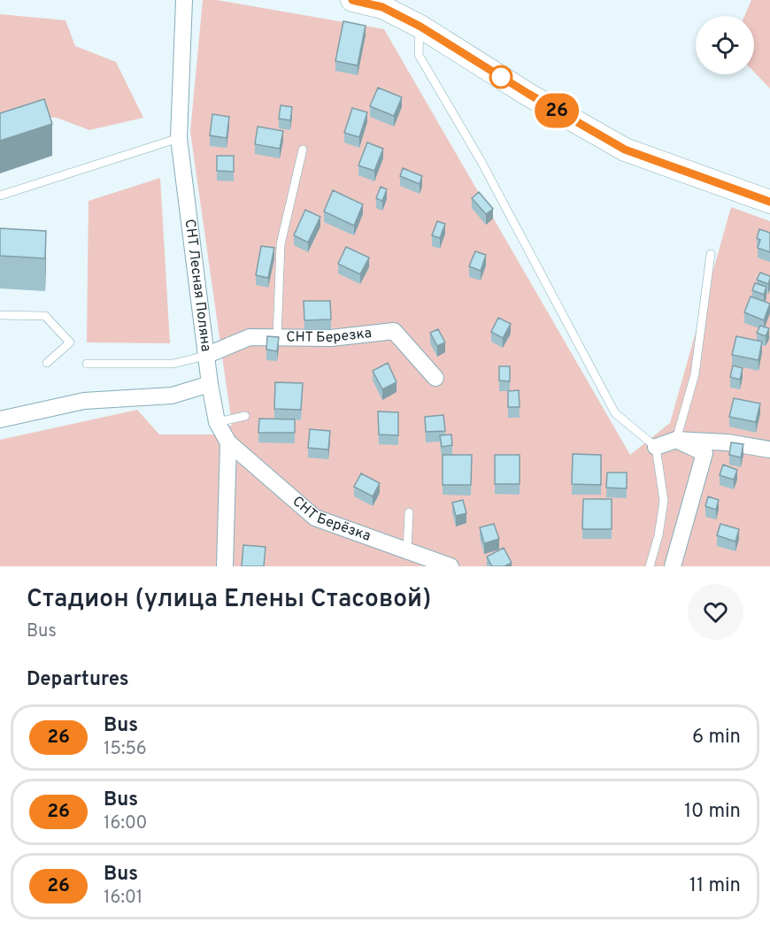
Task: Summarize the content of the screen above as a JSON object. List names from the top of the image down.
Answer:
{
  "streets": {
    "street": ["СНТ Лесная Поляна", "СНТ Березка", "СНТ Берёзка"]
  },
  "crossings": [
    ["СНТ Лесная Поляна", "СНТ Березка"],
    ["СНТ Лесная Поляна", "СНТ Берёзка"]
  ],
  "lines": ["bus line 26"],
  "page": {
    "on_map": "26",
    "heading": [
      ["Стадион (улица Елены Стасовой)", "Bus"],
      "Departures"
    ],
    "list": [
      {
        "mark": "26",
        "name": "Bus",
        "note": "15:56",
        "value": "6 min"
      },
      {
        "mark": "26",
        "name": "Bus",
        "note": "16:00",
        "value": "10 min"
      },
      {
        "mark": "26",
        "name": "Bus",
        "note": "16:01",
        "value": "11 min"
      }
    ]
  }
}
